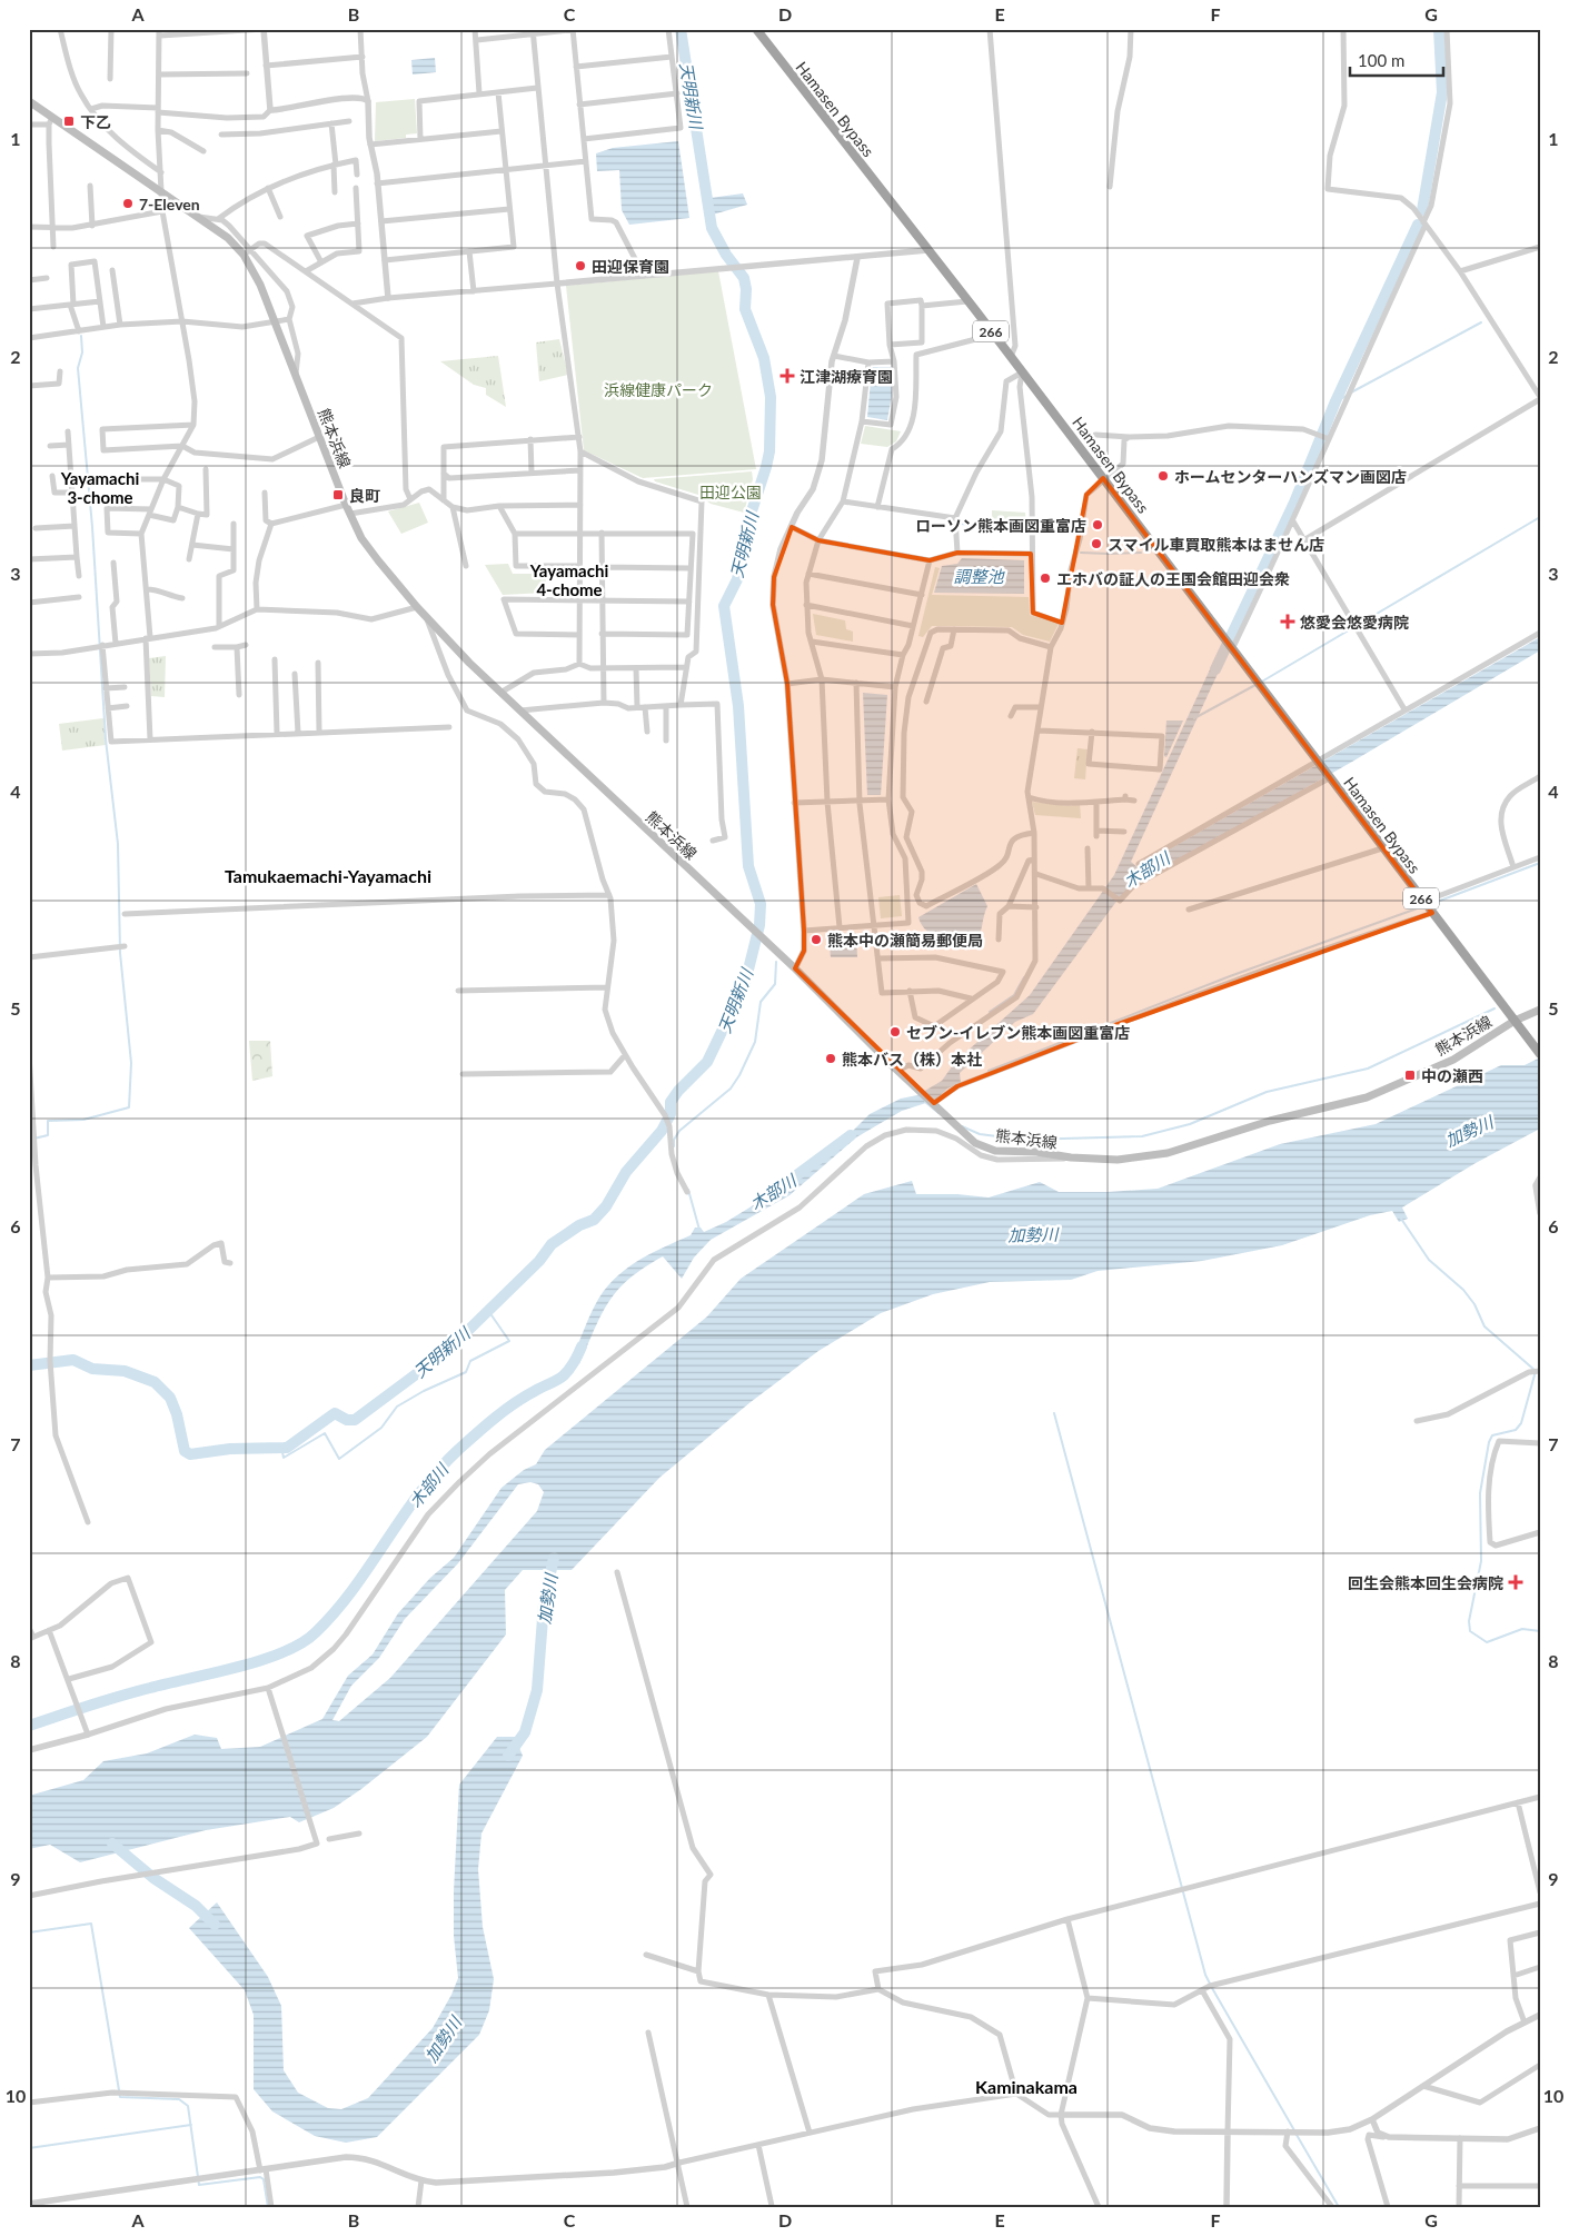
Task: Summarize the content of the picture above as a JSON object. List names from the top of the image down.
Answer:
{
  "streets": {
    "highway": ["Hamasen Bypass", "266"],
    "main road": ["熊本浜線"]
  },
  "crossings": [
    ["Hamasen Bypass", "熊本浜線"]
  ],
  "districts": [
    "Yayamachi 3-chome",
    "Yayamachi 4-chome",
    "Tamukaemachi-Yayamachi",
    "Kaminakama"
  ],
  "water": [
    "天明新川",
    "調整池",
    "木部川",
    "加勢川"
  ],
  "parks": ["浜線健康パーク", "田迎公園"],
  "places": {
    "transit": ["下乙", "良町", "中の瀬西"],
    "other": [
      "7-Eleven",
      "田迎保育園",
      "ホームセンターハンズマン画図店",
      "ローソン熊本画図重富店",
      "スマイル車買取熊本はません店",
      "エホバの証人の王国会館田迎会衆",
      "熊本中の瀬簡易郵便局",
      "セブン-イレブン熊本画図重富店",
      "熊本バス（株）本社"
    ],
    "health": ["江津湖療育園", "悠愛会悠愛病院", "回生会熊本回生会病院"]
  },
  "scale_bar": "100 m",
  "grid": {
    "columns": [
      "A",
      "B",
      "C",
      "D",
      "E",
      "F",
      "G"
    ],
    "rows": [
      "1",
      "2",
      "3",
      "4",
      "5",
      "6",
      "7",
      "8",
      "9",
      "10"
    ]
  }
}
